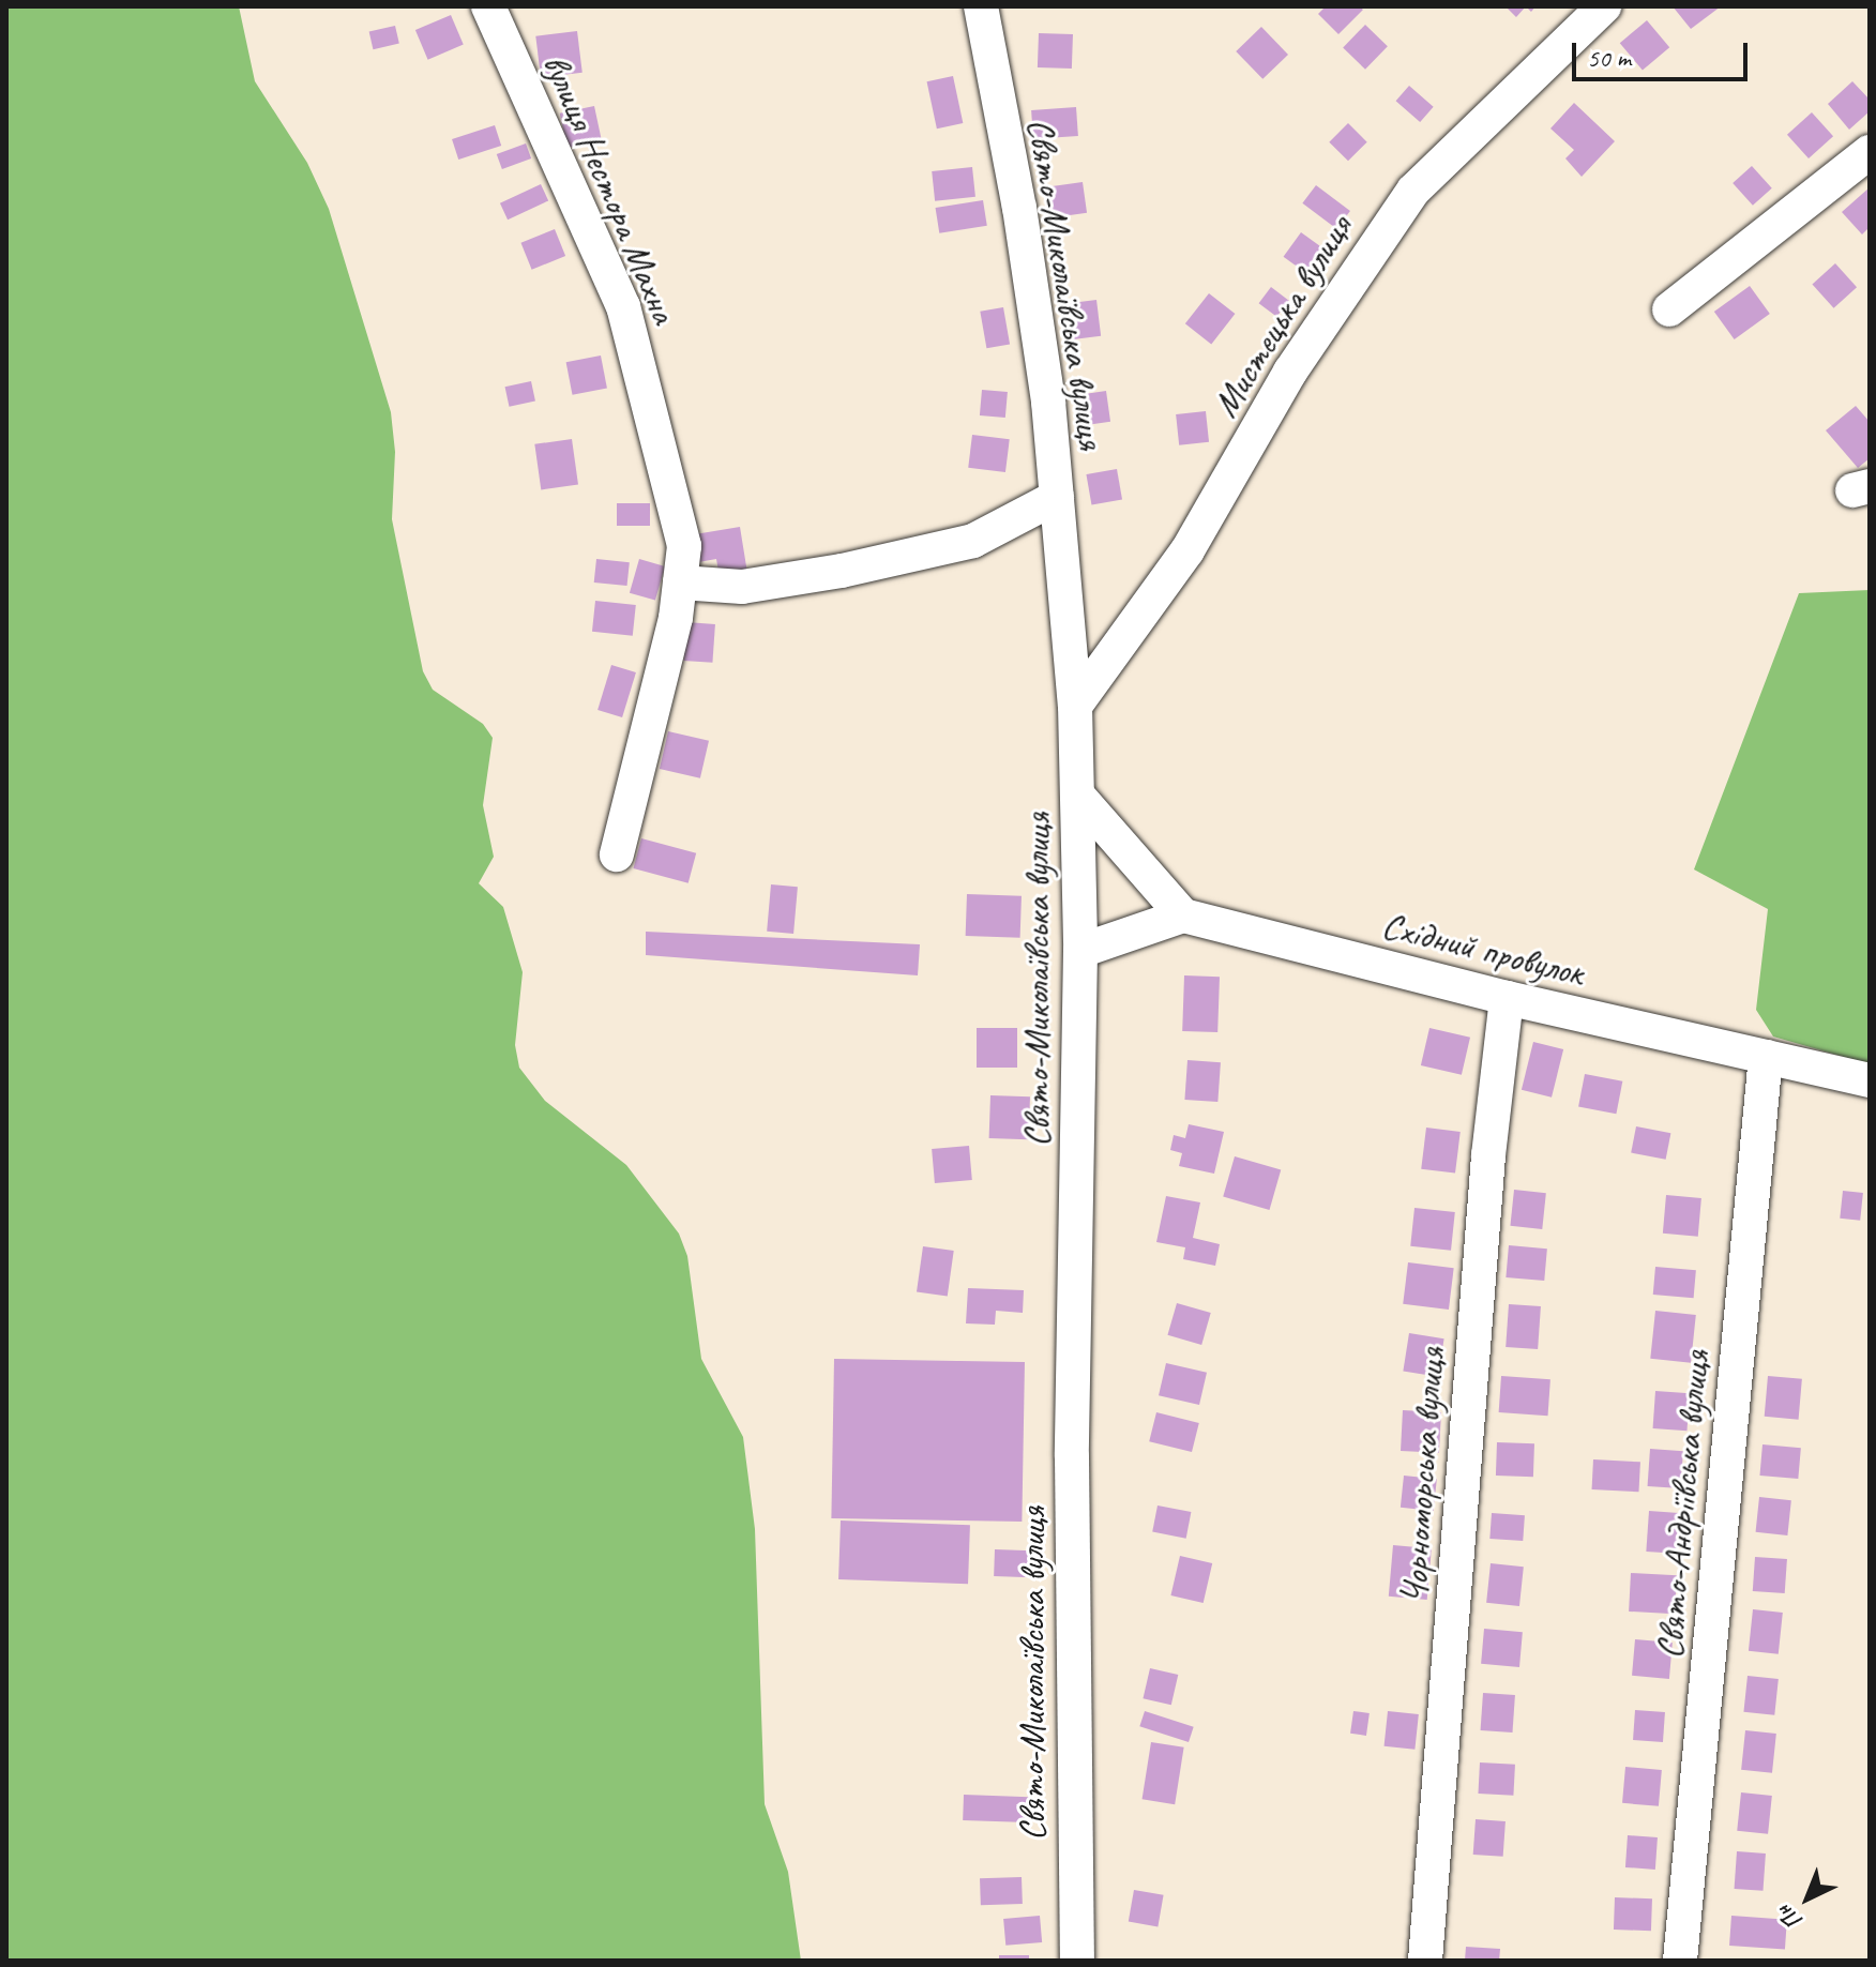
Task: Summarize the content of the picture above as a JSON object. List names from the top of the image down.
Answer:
{
  "streets": {
    "street": [
      "вулиця Нестора Махна",
      "Свято-Миколаївська вулиця",
      "Мистецька вулиця",
      "Східний провулок",
      "Чорноморська вулиця",
      "Свято-Андріївська вулиця"
    ]
  },
  "crossings": [
    ["Свято-Миколаївська вулиця", "Мистецька вулиця"],
    ["Східний провулок", "Чорноморська вулиця"],
    ["Східний провулок", "Свято-Андріївська вулиця"]
  ],
  "scale_bar": "50 m",
  "north": "bottom left"
}
